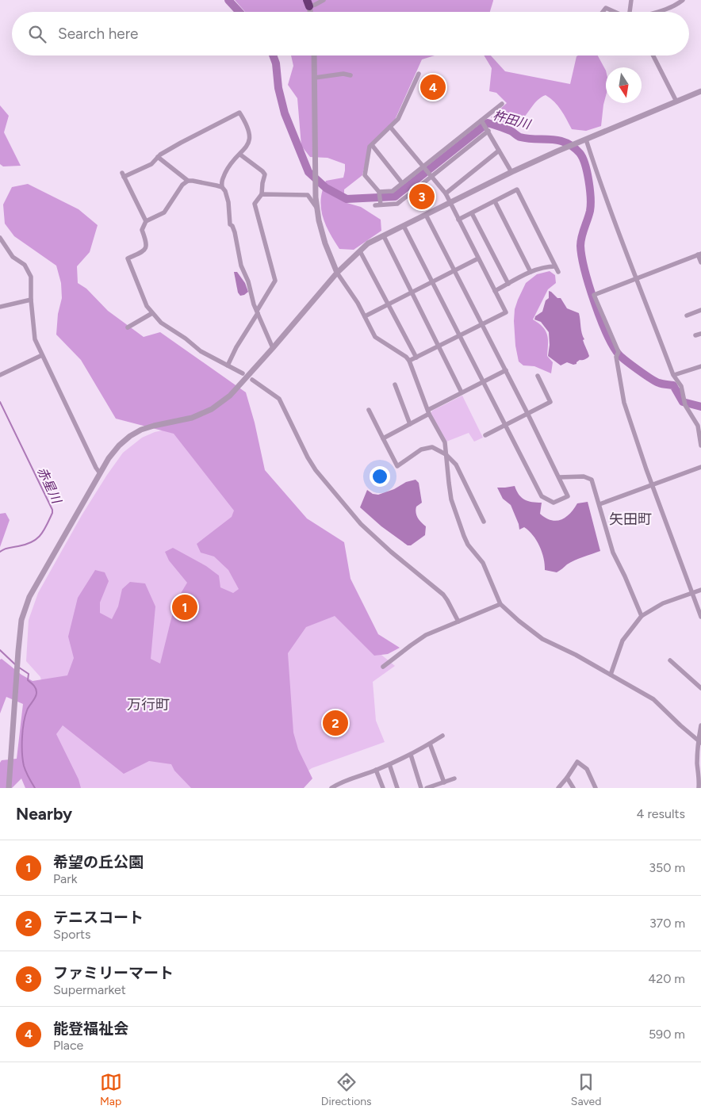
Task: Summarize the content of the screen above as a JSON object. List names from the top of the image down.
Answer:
{
  "districts": ["矢田町", "万行町"],
  "water": ["杵田川", "赤星川"],
  "north": "bottom",
  "page": {
    "search": "Search here",
    "pins": [
      "4",
      "3",
      "1",
      "2"
    ],
    "heading": ["Nearby", "4 results"],
    "list": [
      {
        "mark": "1",
        "name": "希望の丘公園",
        "note": "Park",
        "value": "350 m"
      },
      {
        "mark": "2",
        "name": "テニスコート",
        "note": "Sports",
        "value": "370 m"
      },
      {
        "mark": "3",
        "name": "ファミリーマート",
        "note": "Supermarket",
        "value": "420 m"
      },
      {
        "mark": "4",
        "name": "能登福祉会",
        "note": "Place",
        "value": "590 m"
      }
    ],
    "nav": ["Map", "Directions", "Saved"]
  }
}
